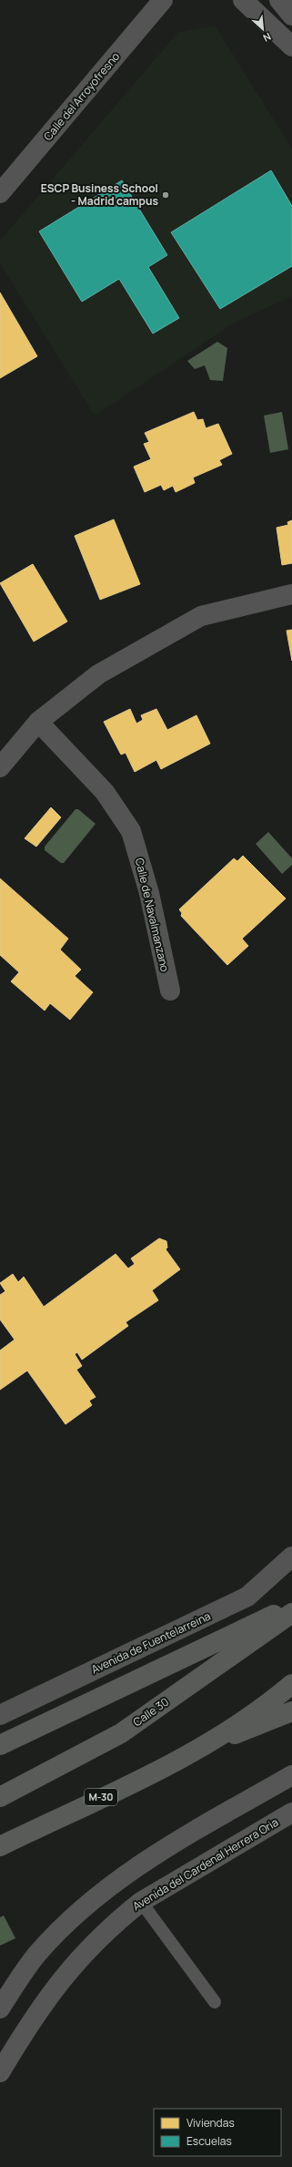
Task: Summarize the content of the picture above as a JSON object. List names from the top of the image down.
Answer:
{
  "streets": {
    "highway": ["Calle 30", "M-30"],
    "main road": ["Avenida del Cardenal Herrera Oria"],
    "street": ["Calle del Arroyofresno", "Calle de Navalmanzano", "Avenida de Fuentelarreina"]
  },
  "places": ["ESCP Business School - Madrid campus"],
  "legend": ["Viviendas", "Escuelas"],
  "north": "bottom right"
}
